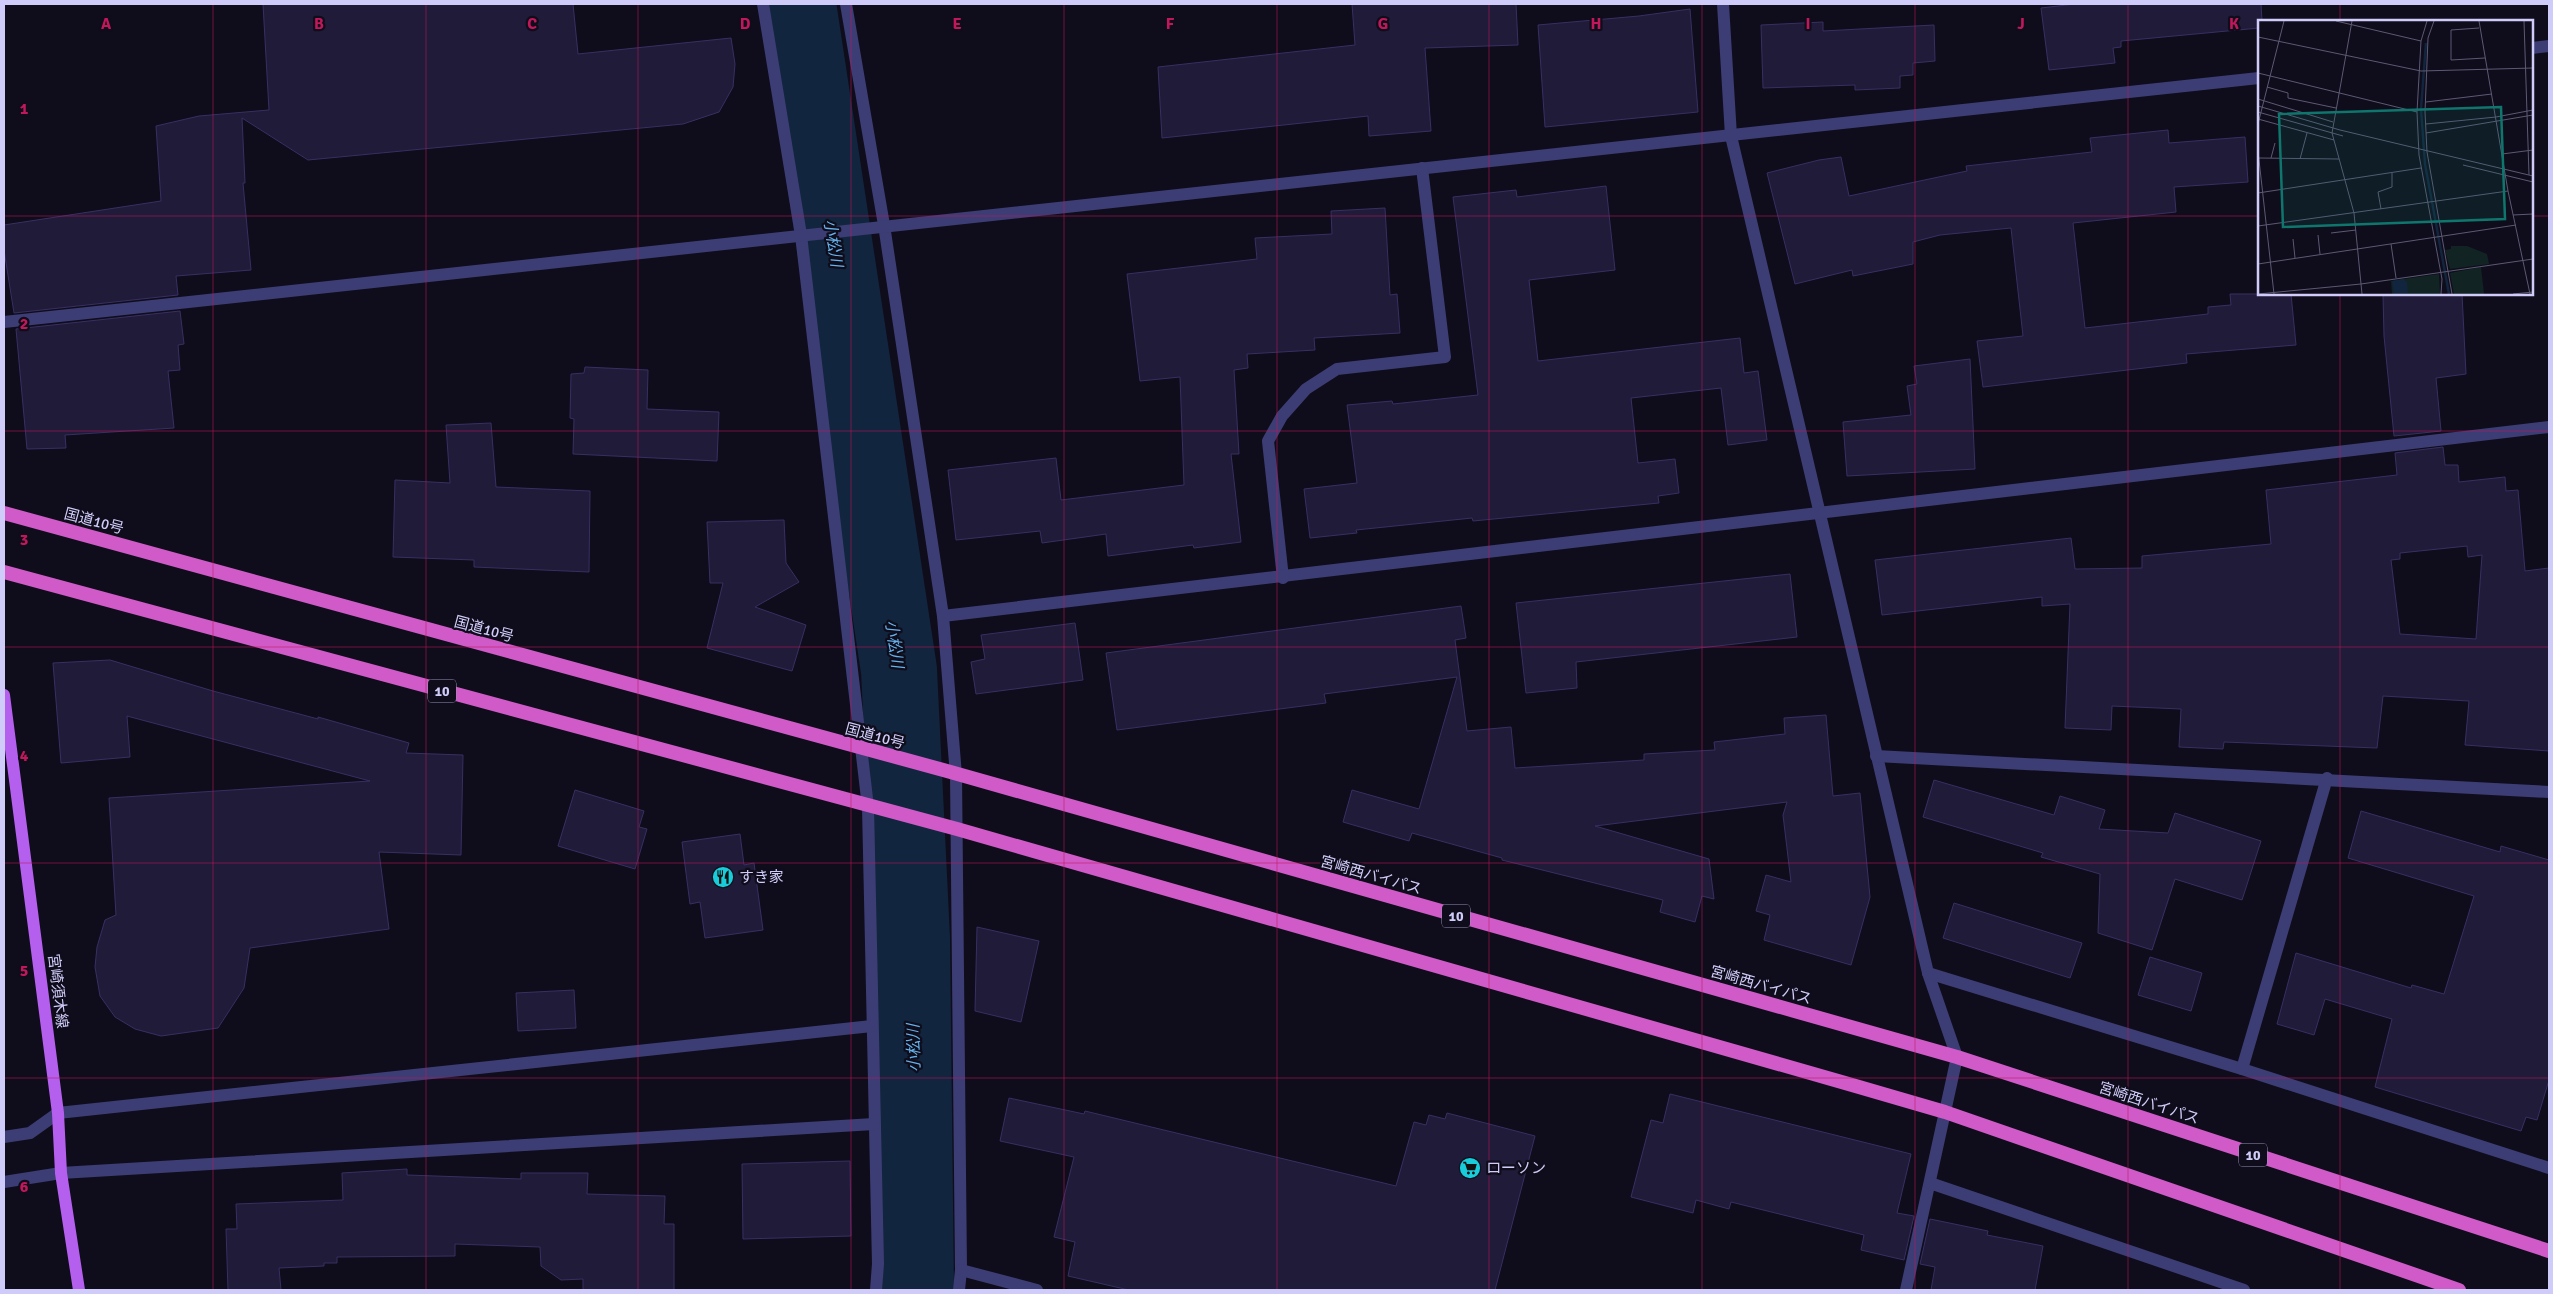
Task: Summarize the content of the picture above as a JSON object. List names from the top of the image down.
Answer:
{
  "streets": {
    "highway": ["国道10号", "10", "宮崎西バイパス"],
    "main road": ["宮崎須木線"]
  },
  "crossings": [
    ["国道10号", "宮崎西バイパス"]
  ],
  "water": ["小松川"],
  "places": {
    "restaurant": ["すき家"],
    "supermarket": ["ローソン"]
  },
  "grid": {
    "columns": [
      "A",
      "B",
      "C",
      "D",
      "E",
      "F",
      "G",
      "H",
      "I",
      "J",
      "K"
    ],
    "rows": [
      "1",
      "2",
      "3",
      "4",
      "5",
      "6"
    ]
  }
}
